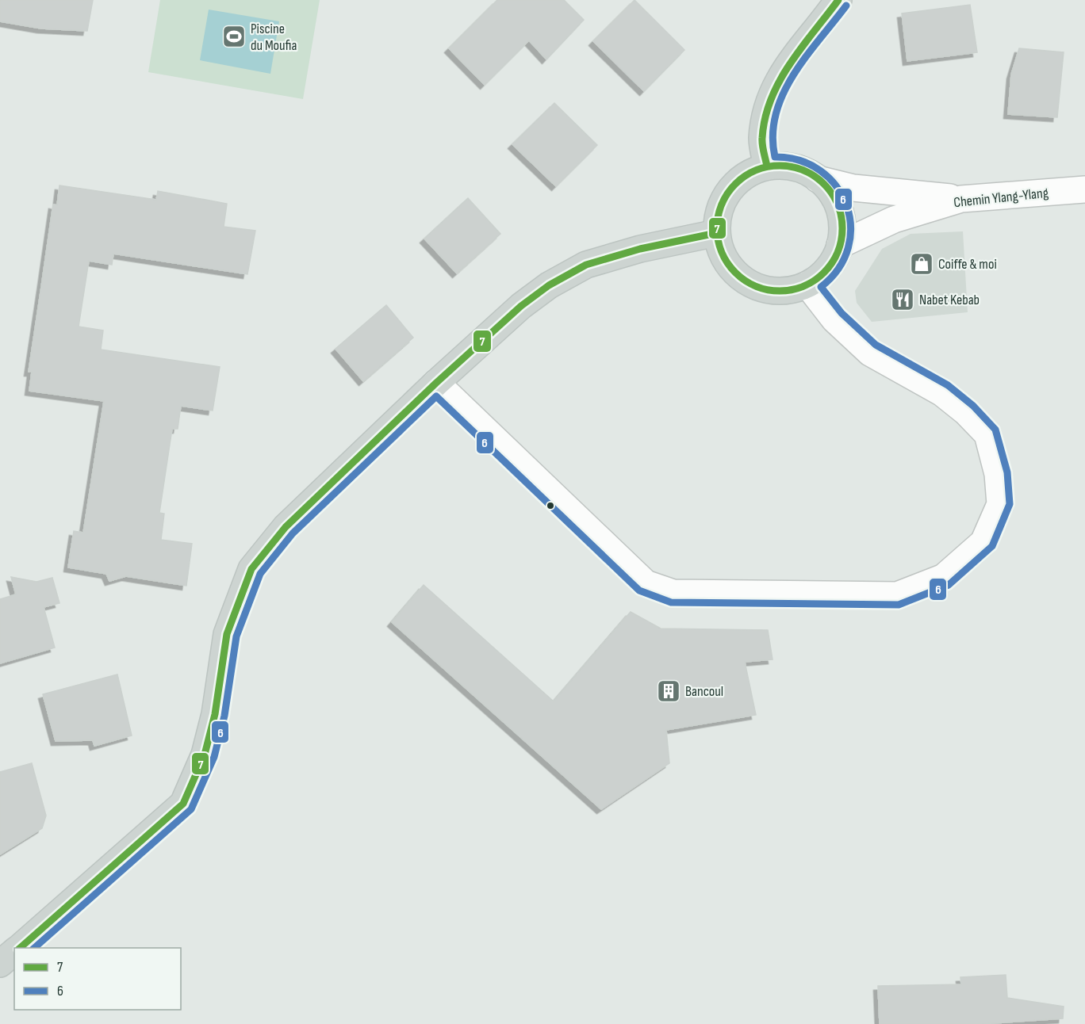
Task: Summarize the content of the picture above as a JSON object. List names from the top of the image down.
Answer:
{
  "streets": {
    "street": ["Chemin Ylang-Ylang"]
  },
  "places": {
    "sports": ["Piscine du Moufia"],
    "shop": ["Coiffe & moi"],
    "restaurant": ["Nabet Kebab"],
    "building": ["Bancoul"]
  },
  "lines": ["transit line 7", "transit line 6"],
  "legend": ["7", "6"]
}
